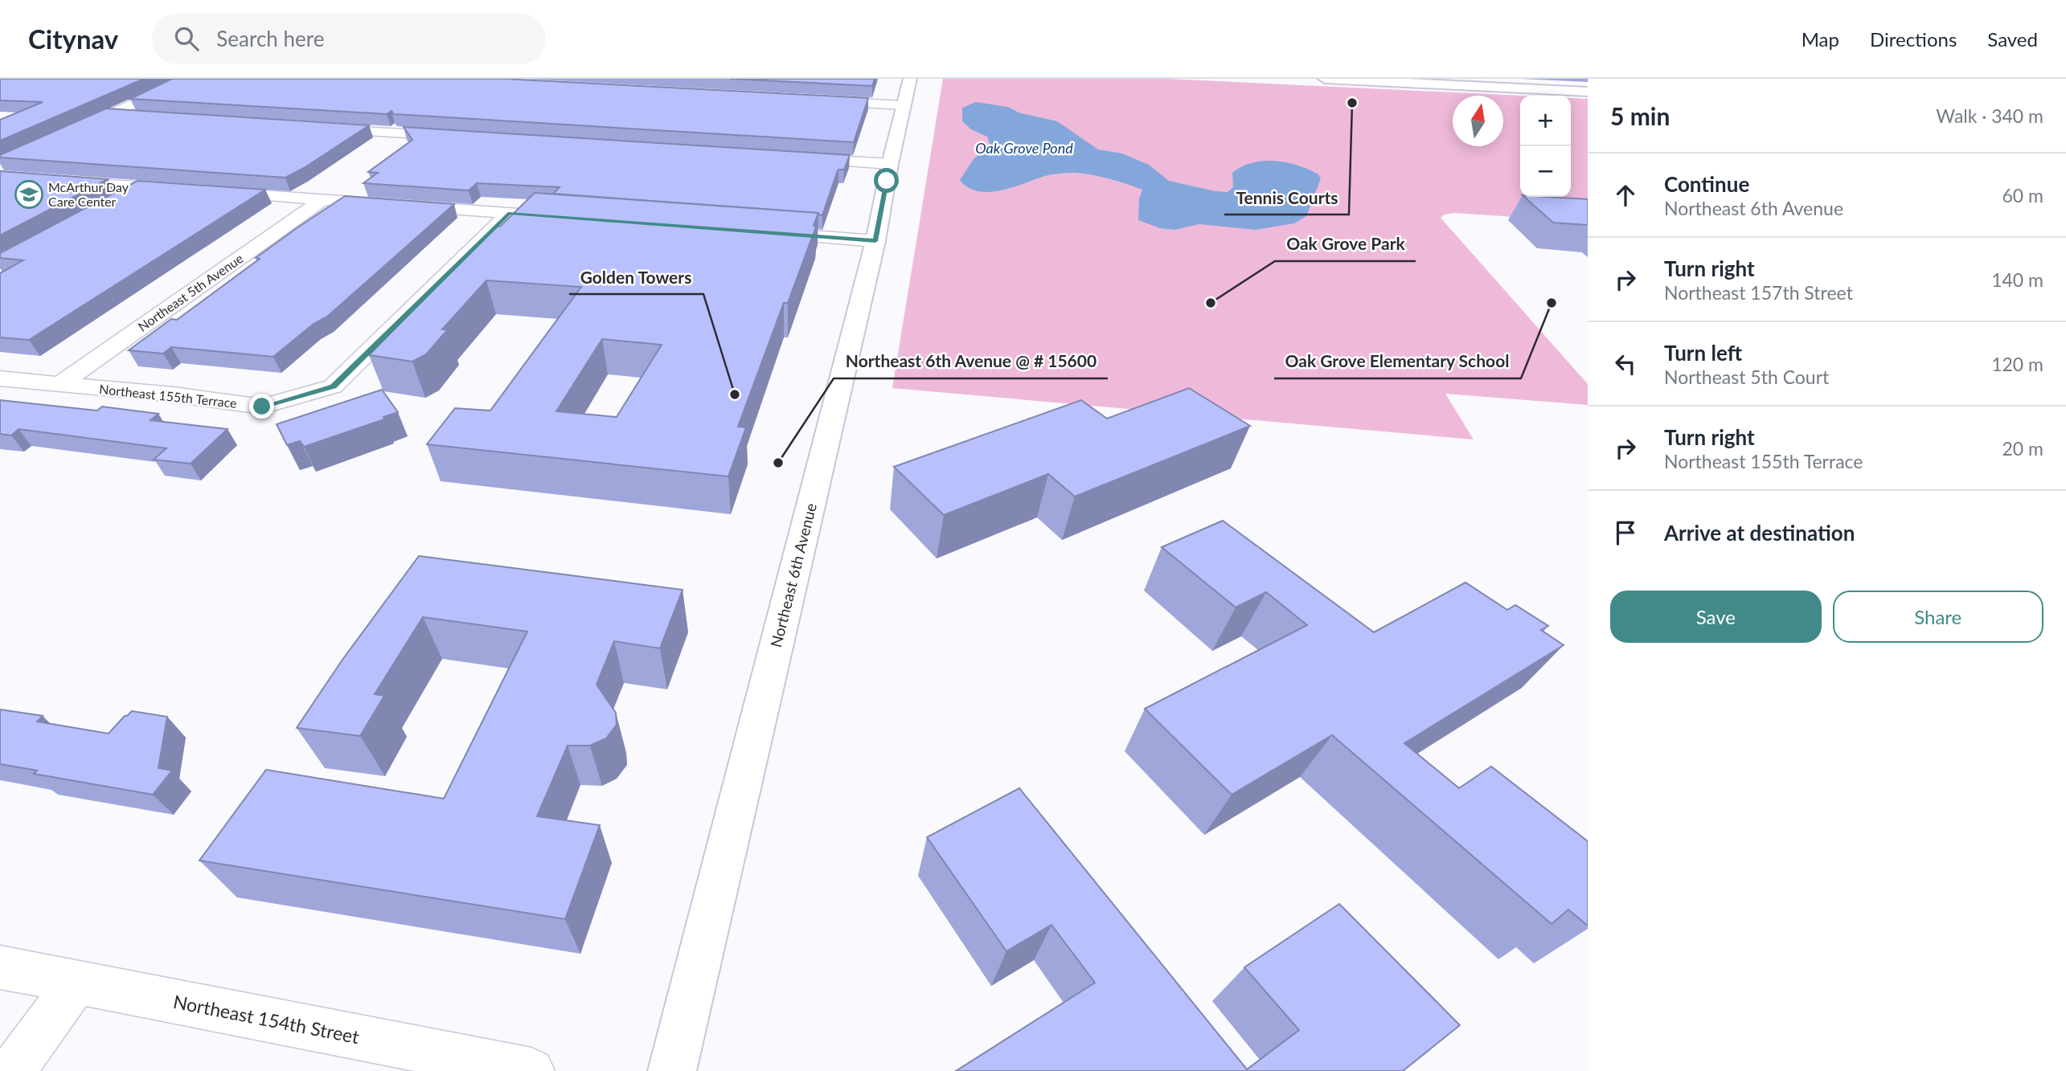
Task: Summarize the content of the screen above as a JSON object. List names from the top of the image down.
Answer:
{
  "streets": {
    "main road": ["Northeast 6th Avenue"],
    "street": ["Northeast 5th Avenue", "Northeast 155th Terrace", "Northeast 154th Street"]
  },
  "crossings": [
    ["Northeast 5th Avenue", "Northeast 155th Terrace"]
  ],
  "water": ["Oak Grove Pond"],
  "places": {
    "other": [
      "Tennis Courts",
      "Oak Grove Park",
      "Oak Grove Elementary School",
      "Golden Towers",
      "Northeast 6th Avenue @ # 15600"
    ],
    "school or university": ["McArthur Day Care Center"]
  },
  "north": "top",
  "page": {
    "header": "Citynav",
    "search": "Search here",
    "nav": ["Map", "Directions", "Saved"],
    "heading": ["5 min", "Walk · 340 m"],
    "map_buttons": ["+", "−"],
    "list": [
      ["Continue", "Northeast 6th Avenue", "60 m"],
      ["Turn right", "Northeast 157th Street", "140 m"],
      ["Turn left", "Northeast 5th Court", "120 m"],
      ["Turn right", "Northeast 155th Terrace", "20 m"],
      "Arrive at destination"
    ],
    "buttons": ["Save", "Share"]
  }
}
